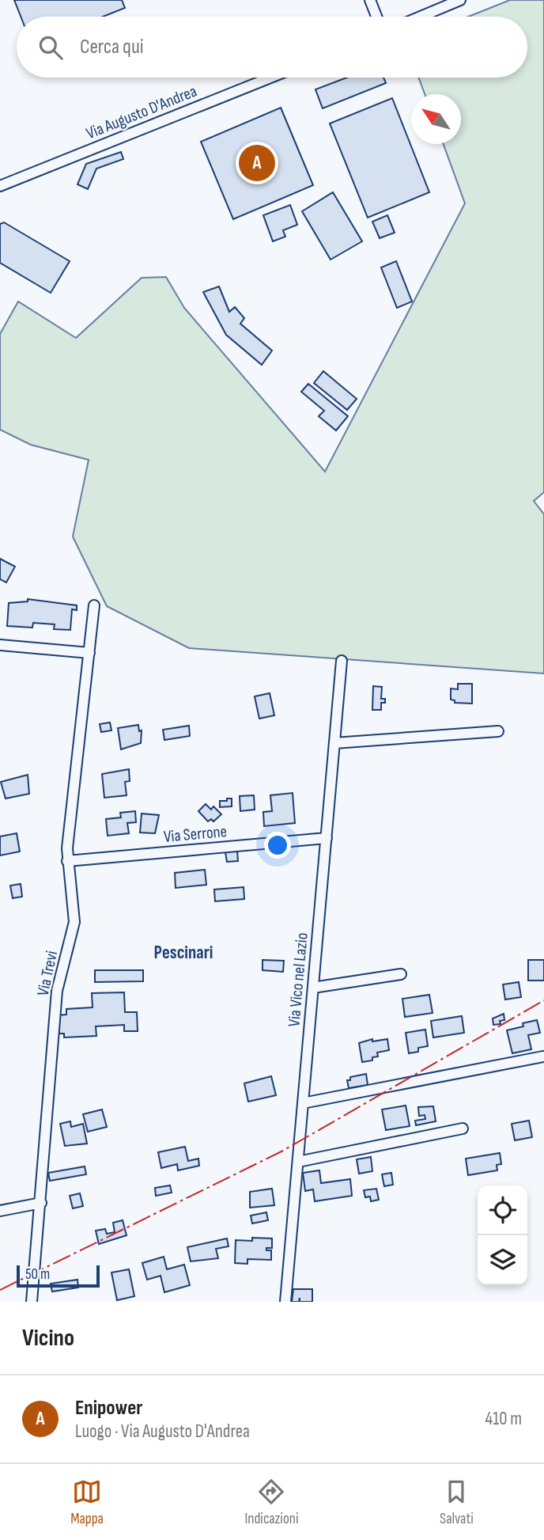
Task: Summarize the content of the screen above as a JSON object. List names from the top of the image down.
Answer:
{
  "streets": {
    "street": [
      "Via Augusto D'Andrea",
      "Via Serrone",
      "Via Trevi",
      "Via Vico nel Lazio"
    ]
  },
  "crossings": [
    ["Via Serrone", "Via Trevi"],
    ["Via Serrone", "Via Vico nel Lazio"]
  ],
  "districts": ["Pescinari"],
  "scale_bar": "50 m",
  "north": "top left",
  "page": {
    "search": "Cerca qui",
    "pins": "A",
    "scale": "50 m",
    "heading": "Vicino",
    "list": [
      {
        "mark": "A",
        "name": "Enipower",
        "note": "Luogo · Via Augusto D'Andrea",
        "value": "410 m"
      }
    ],
    "nav": ["Mappa", "Indicazioni", "Salvati"]
  }
}
